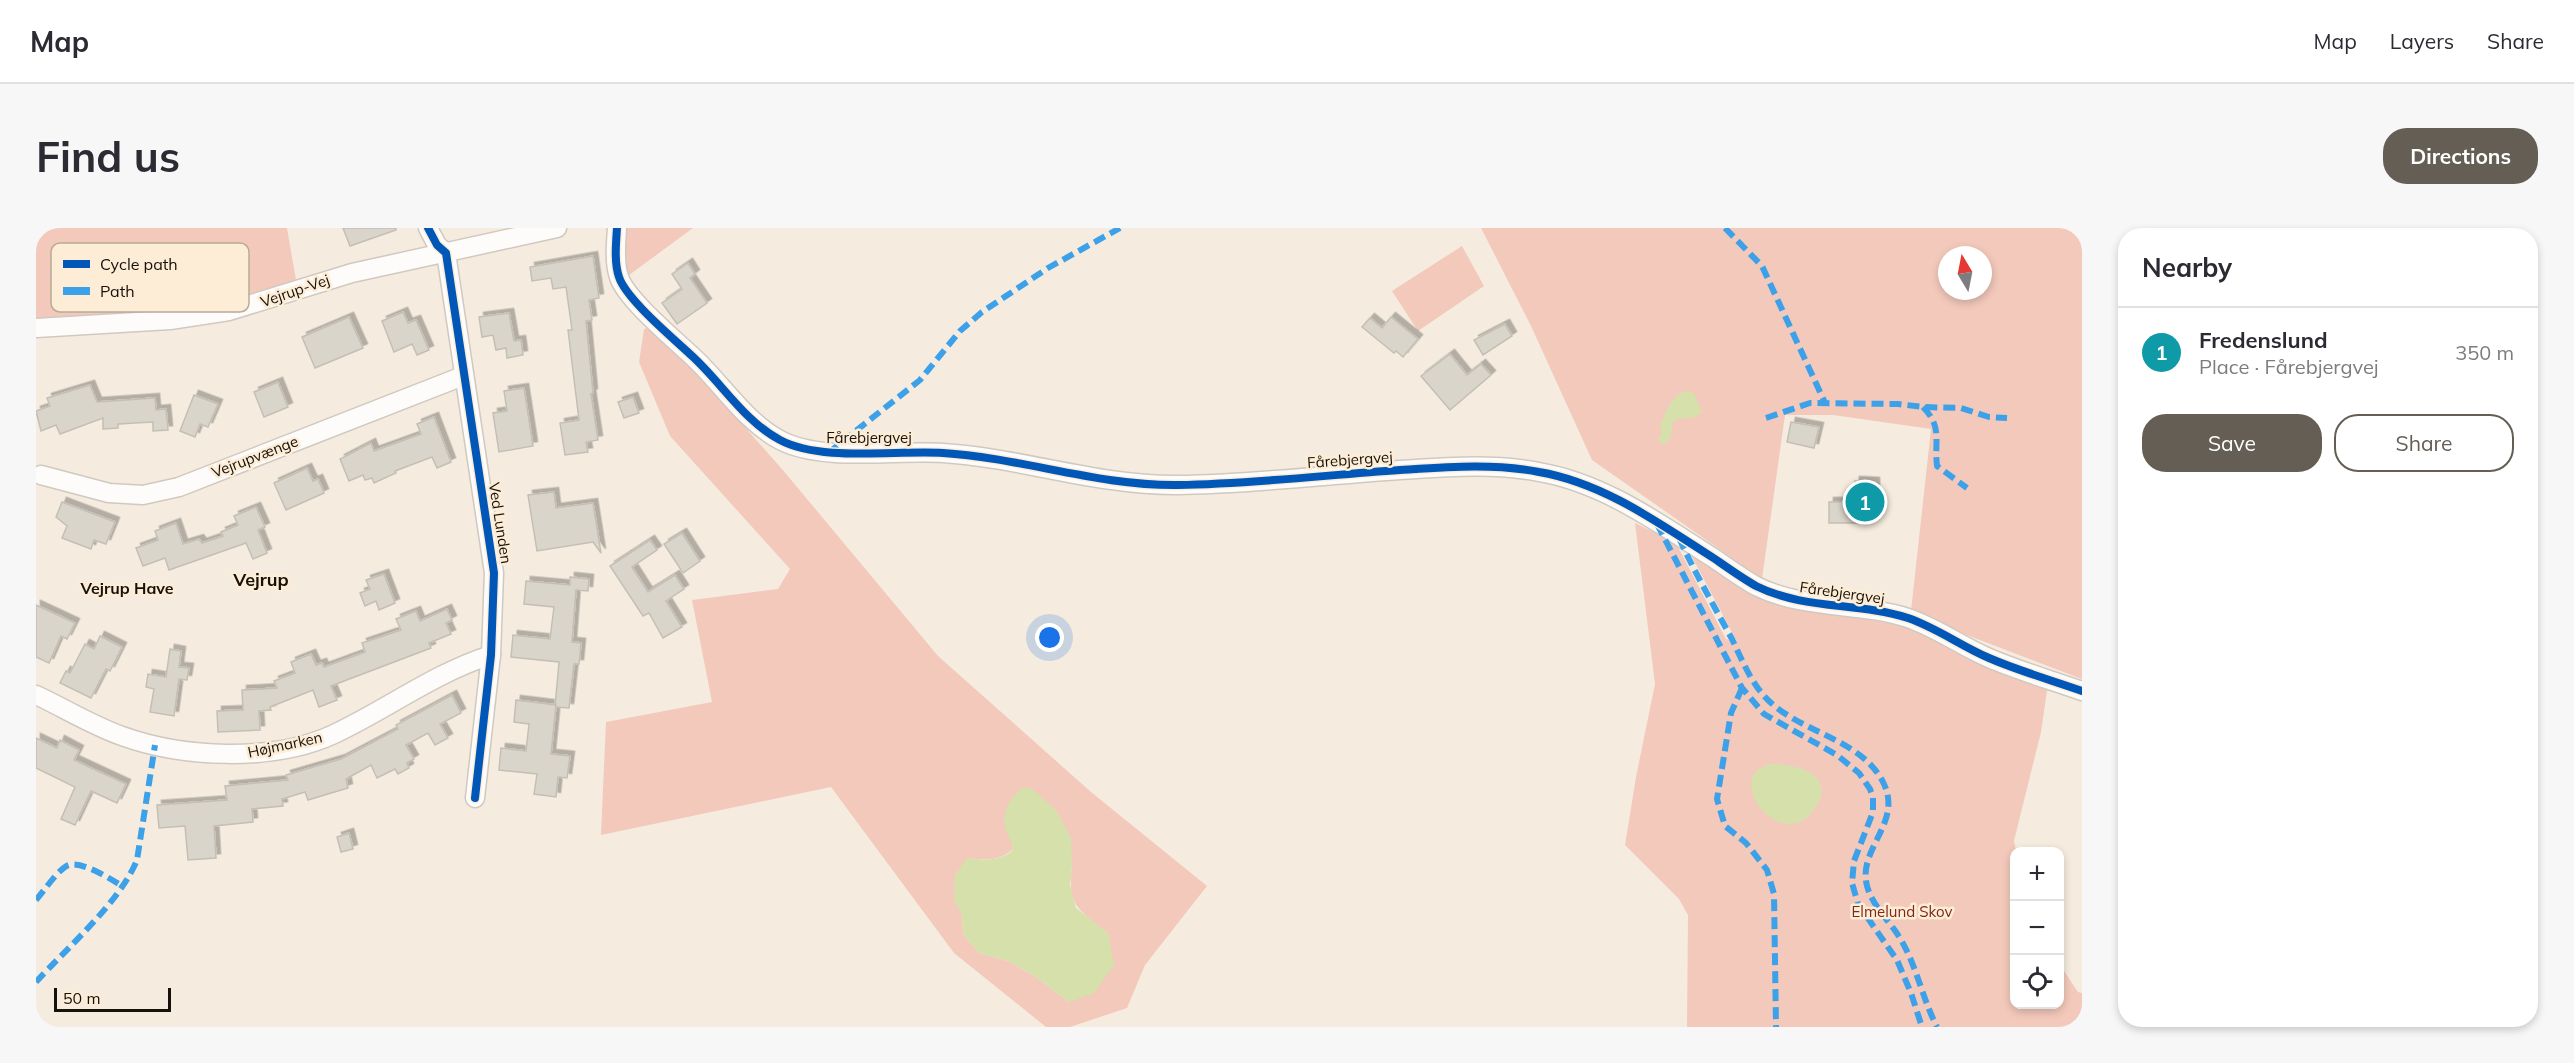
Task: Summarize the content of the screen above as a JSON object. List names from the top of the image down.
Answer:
{
  "streets": {
    "street": [
      "Vejrup-Vej",
      "Fårebjergvej",
      "Vejrupvænge",
      "Ved Lunden",
      "Højmarken"
    ]
  },
  "crossings": [
    ["Vejrup-Vej", "Ved Lunden"],
    ["Vejrupvænge", "Ved Lunden"],
    ["Ved Lunden", "Højmarken"]
  ],
  "districts": ["Vejrup", "Vejrup Have"],
  "parks": ["Elmelund Skov"],
  "legend": ["Cycle path", "Path"],
  "scale_bar": "50 m",
  "north": "top",
  "page": {
    "header": "Map",
    "nav": ["Map", "Layers", "Share"],
    "buttons": [
      "Directions",
      ["Save", "Share"]
    ],
    "title": "Find us",
    "heading": "Nearby",
    "list": [
      {
        "mark": "1",
        "name": "Fredenslund",
        "note": "Place · Fårebjergvej",
        "value": "350 m"
      }
    ],
    "pins": "1",
    "map_buttons": ["+", "−"],
    "scale": "50 m"
  }
}
